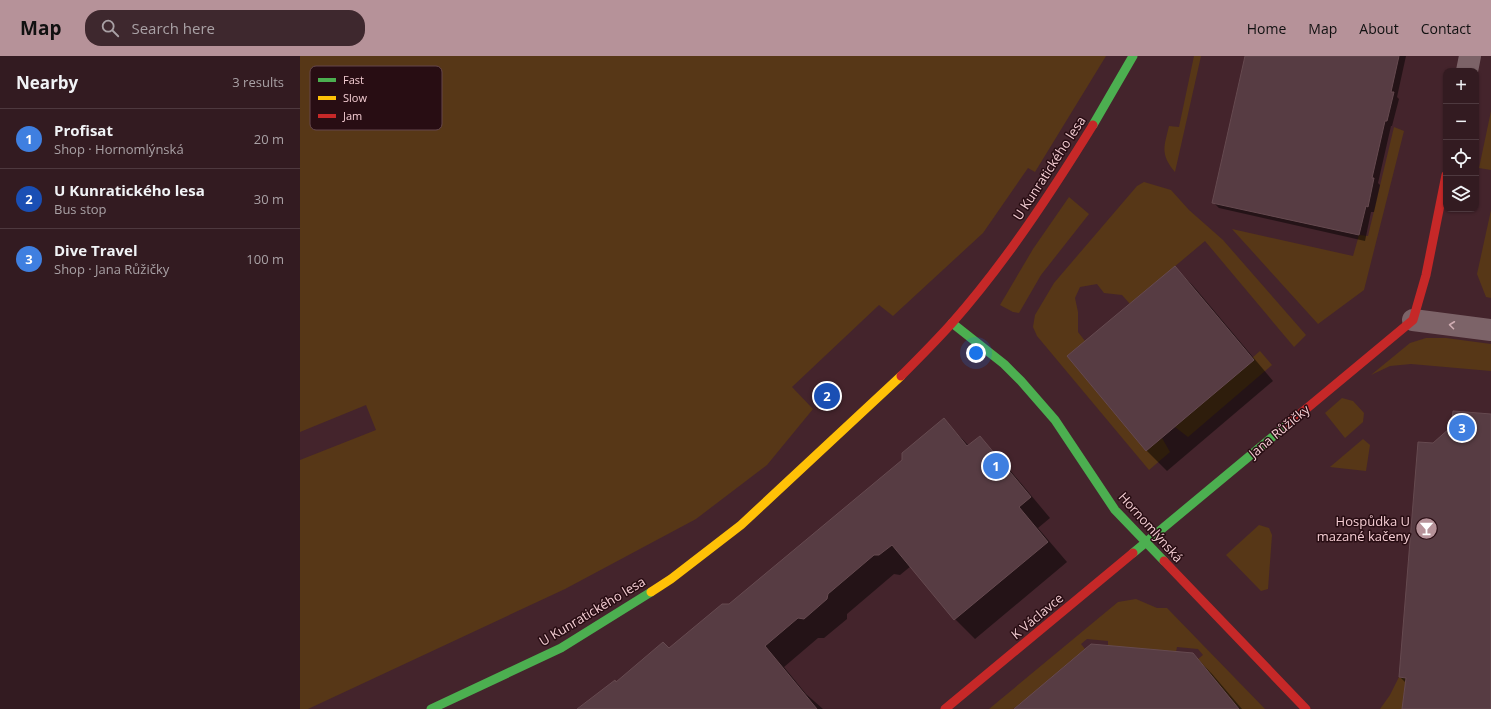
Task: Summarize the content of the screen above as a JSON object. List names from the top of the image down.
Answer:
{
  "streets": {
    "street": [
      "U Kunratického lesa",
      "Jana Růžičky",
      "Hornomlýnská",
      "K Václavce"
    ]
  },
  "crossings": [
    ["U Kunratického lesa", "Hornomlýnská"],
    ["Jana Růžičky", "Hornomlýnská"],
    ["Jana Růžičky", "K Václavce"],
    ["Hornomlýnská", "K Václavce"]
  ],
  "places": {
    "bar": ["Hospůdka U mazané kačeny"]
  },
  "legend": ["Fast", "Slow", "Jam"],
  "page": {
    "header": "Map",
    "search": "Search here",
    "nav": [
      "Home",
      "Map",
      "About",
      "Contact"
    ],
    "heading": ["Nearby", "3 results"],
    "map_buttons": ["+", "−"],
    "list": [
      {
        "mark": "1",
        "name": "Profisat",
        "note": "Shop · Hornomlýnská",
        "value": "20 m"
      },
      {
        "mark": "2",
        "name": "U Kunratického lesa",
        "note": "Bus stop",
        "value": "30 m"
      },
      {
        "mark": "3",
        "name": "Dive Travel",
        "note": "Shop · Jana Růžičky",
        "value": "100 m"
      }
    ],
    "pins": ["2", "3", "1"]
  }
}
